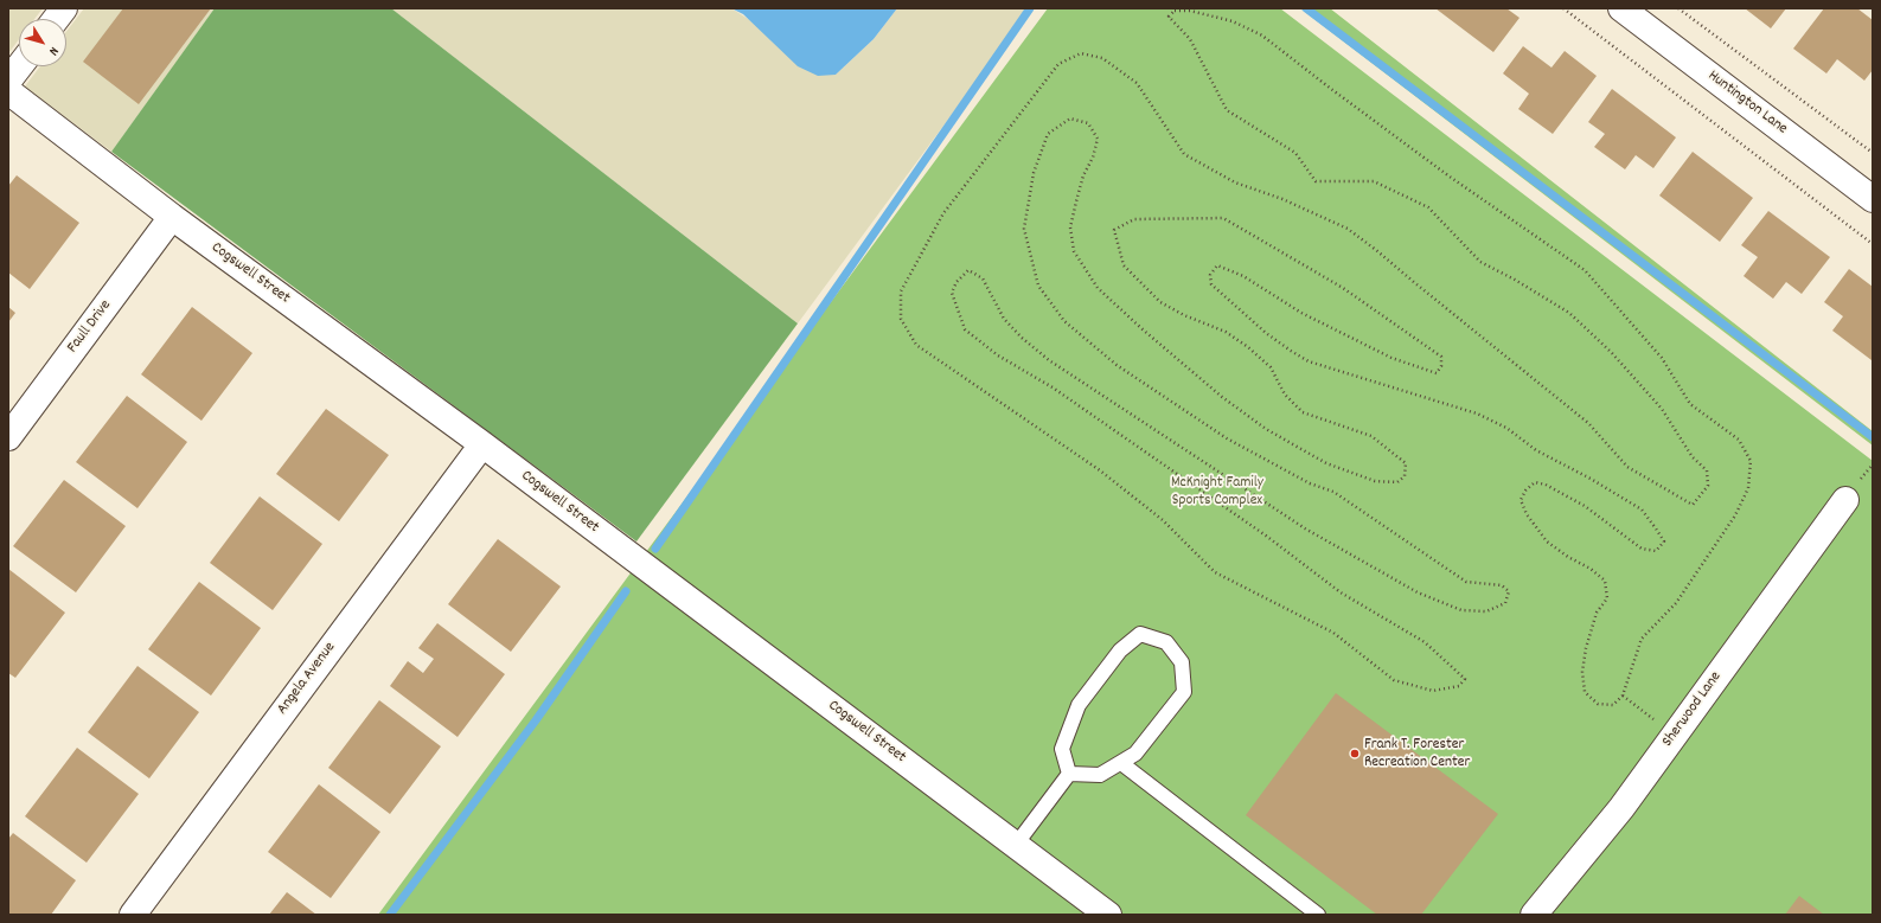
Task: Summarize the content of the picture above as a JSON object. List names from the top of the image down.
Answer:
{
  "streets": {
    "street": [
      "Huntington Lane",
      "Cogswell Street",
      "Faull Drive",
      "Angela Avenue",
      "Sherwood Lane"
    ]
  },
  "crossings": [
    ["Cogswell Street", "Faull Drive"],
    ["Cogswell Street", "Angela Avenue"]
  ],
  "parks": ["McKnight Family Sports Complex"],
  "places": ["Frank T. Forester Recreation Center"],
  "north": "bottom right"
}
